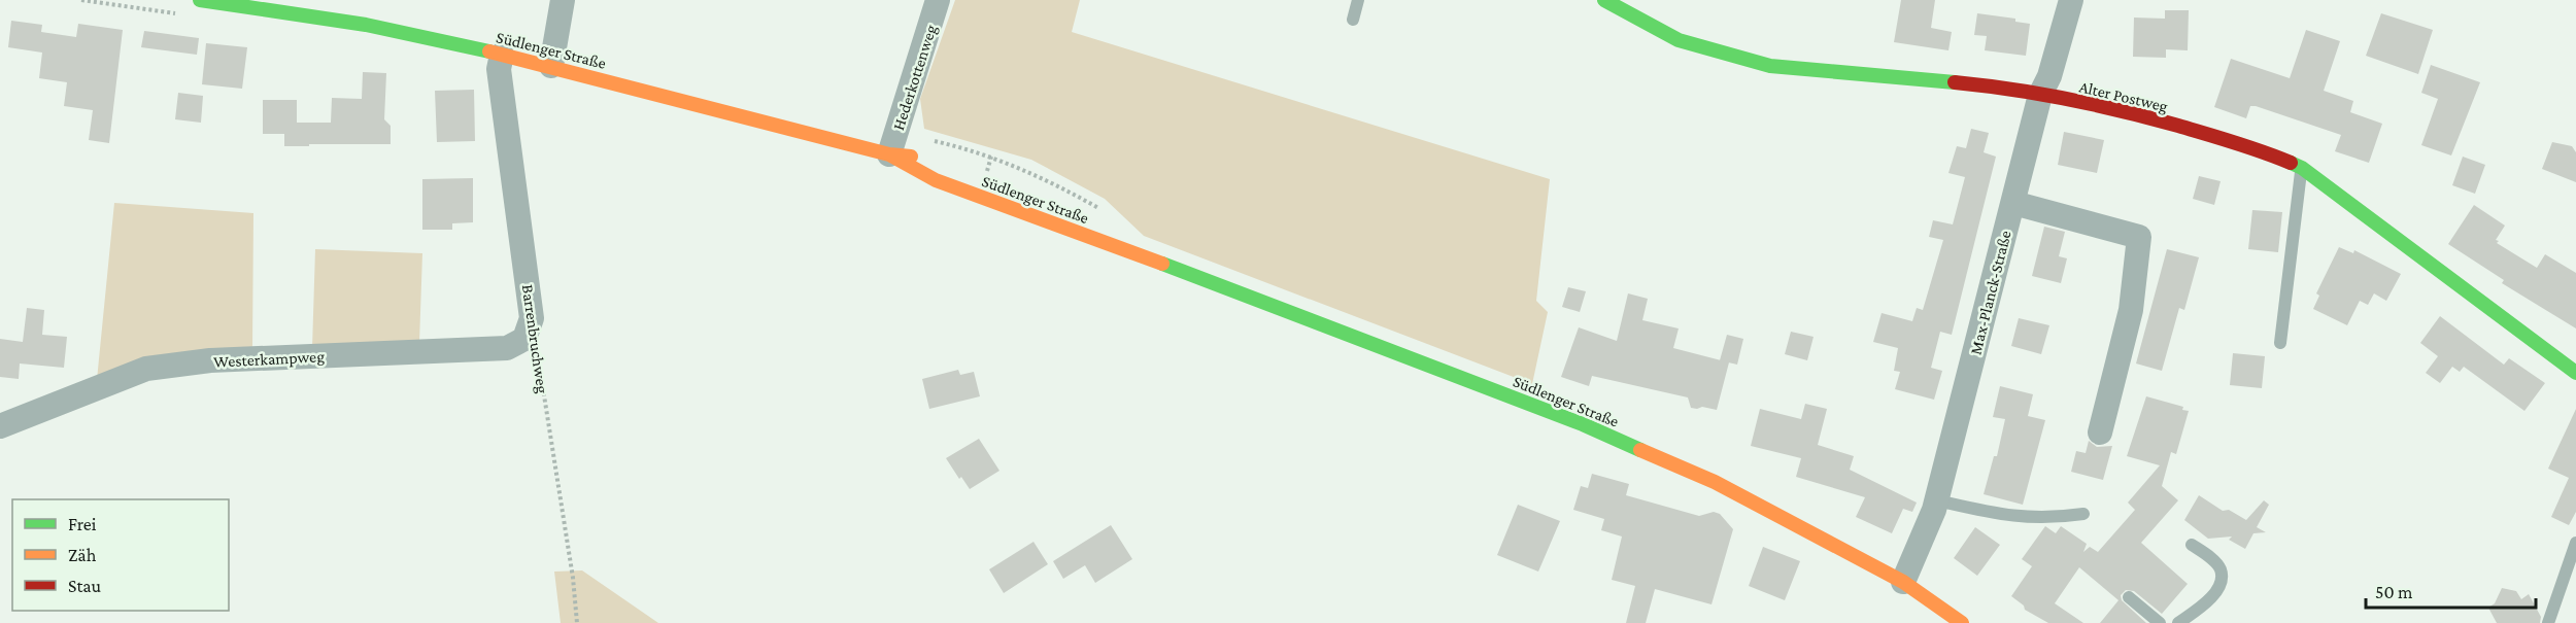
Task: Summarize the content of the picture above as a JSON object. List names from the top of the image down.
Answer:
{
  "streets": {
    "main road": ["Südlenger Straße", "Alter Postweg"],
    "street": [
      "Hederkottenweg",
      "Max-Planck-Straße",
      "Barrenbruchweg",
      "Westerkampweg"
    ]
  },
  "crossings": [
    ["Südlenger Straße", "Hederkottenweg"],
    ["Südlenger Straße", "Max-Planck-Straße"],
    ["Südlenger Straße", "Barrenbruchweg"],
    ["Alter Postweg", "Max-Planck-Straße"],
    ["Barrenbruchweg", "Westerkampweg"]
  ],
  "legend": ["Frei", "Zäh", "Stau"],
  "scale_bar": "50 m"
}
